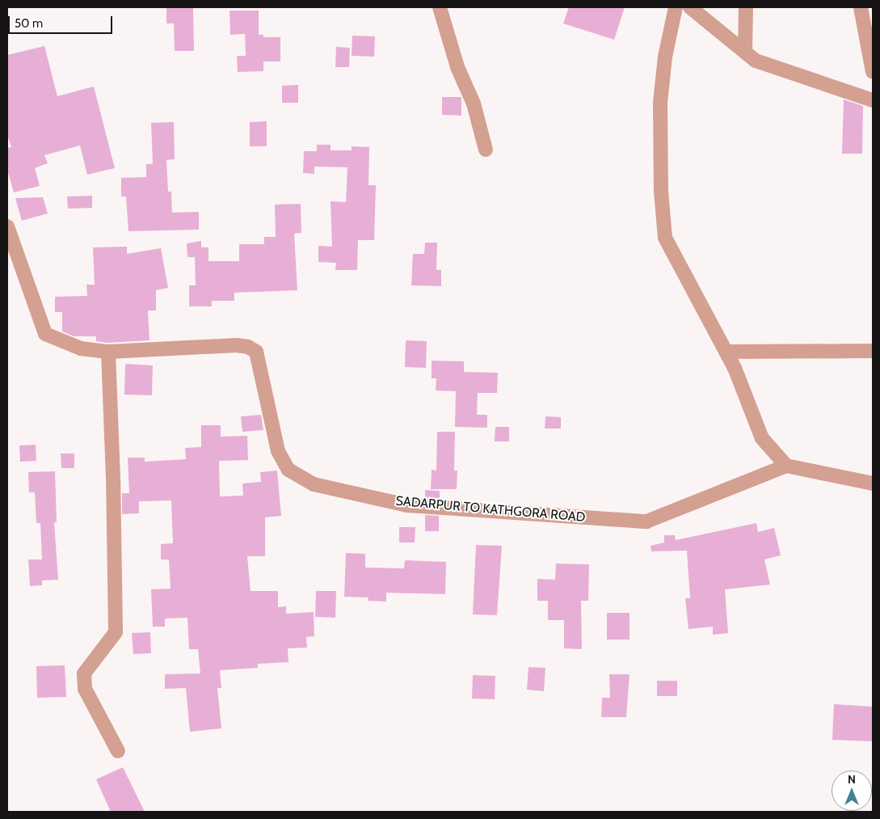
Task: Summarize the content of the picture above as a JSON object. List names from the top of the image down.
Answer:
{
  "streets": {
    "street": ["SADARPUR TO KATHGORA ROAD"]
  },
  "scale_bar": "50 m",
  "north": "top"
}
